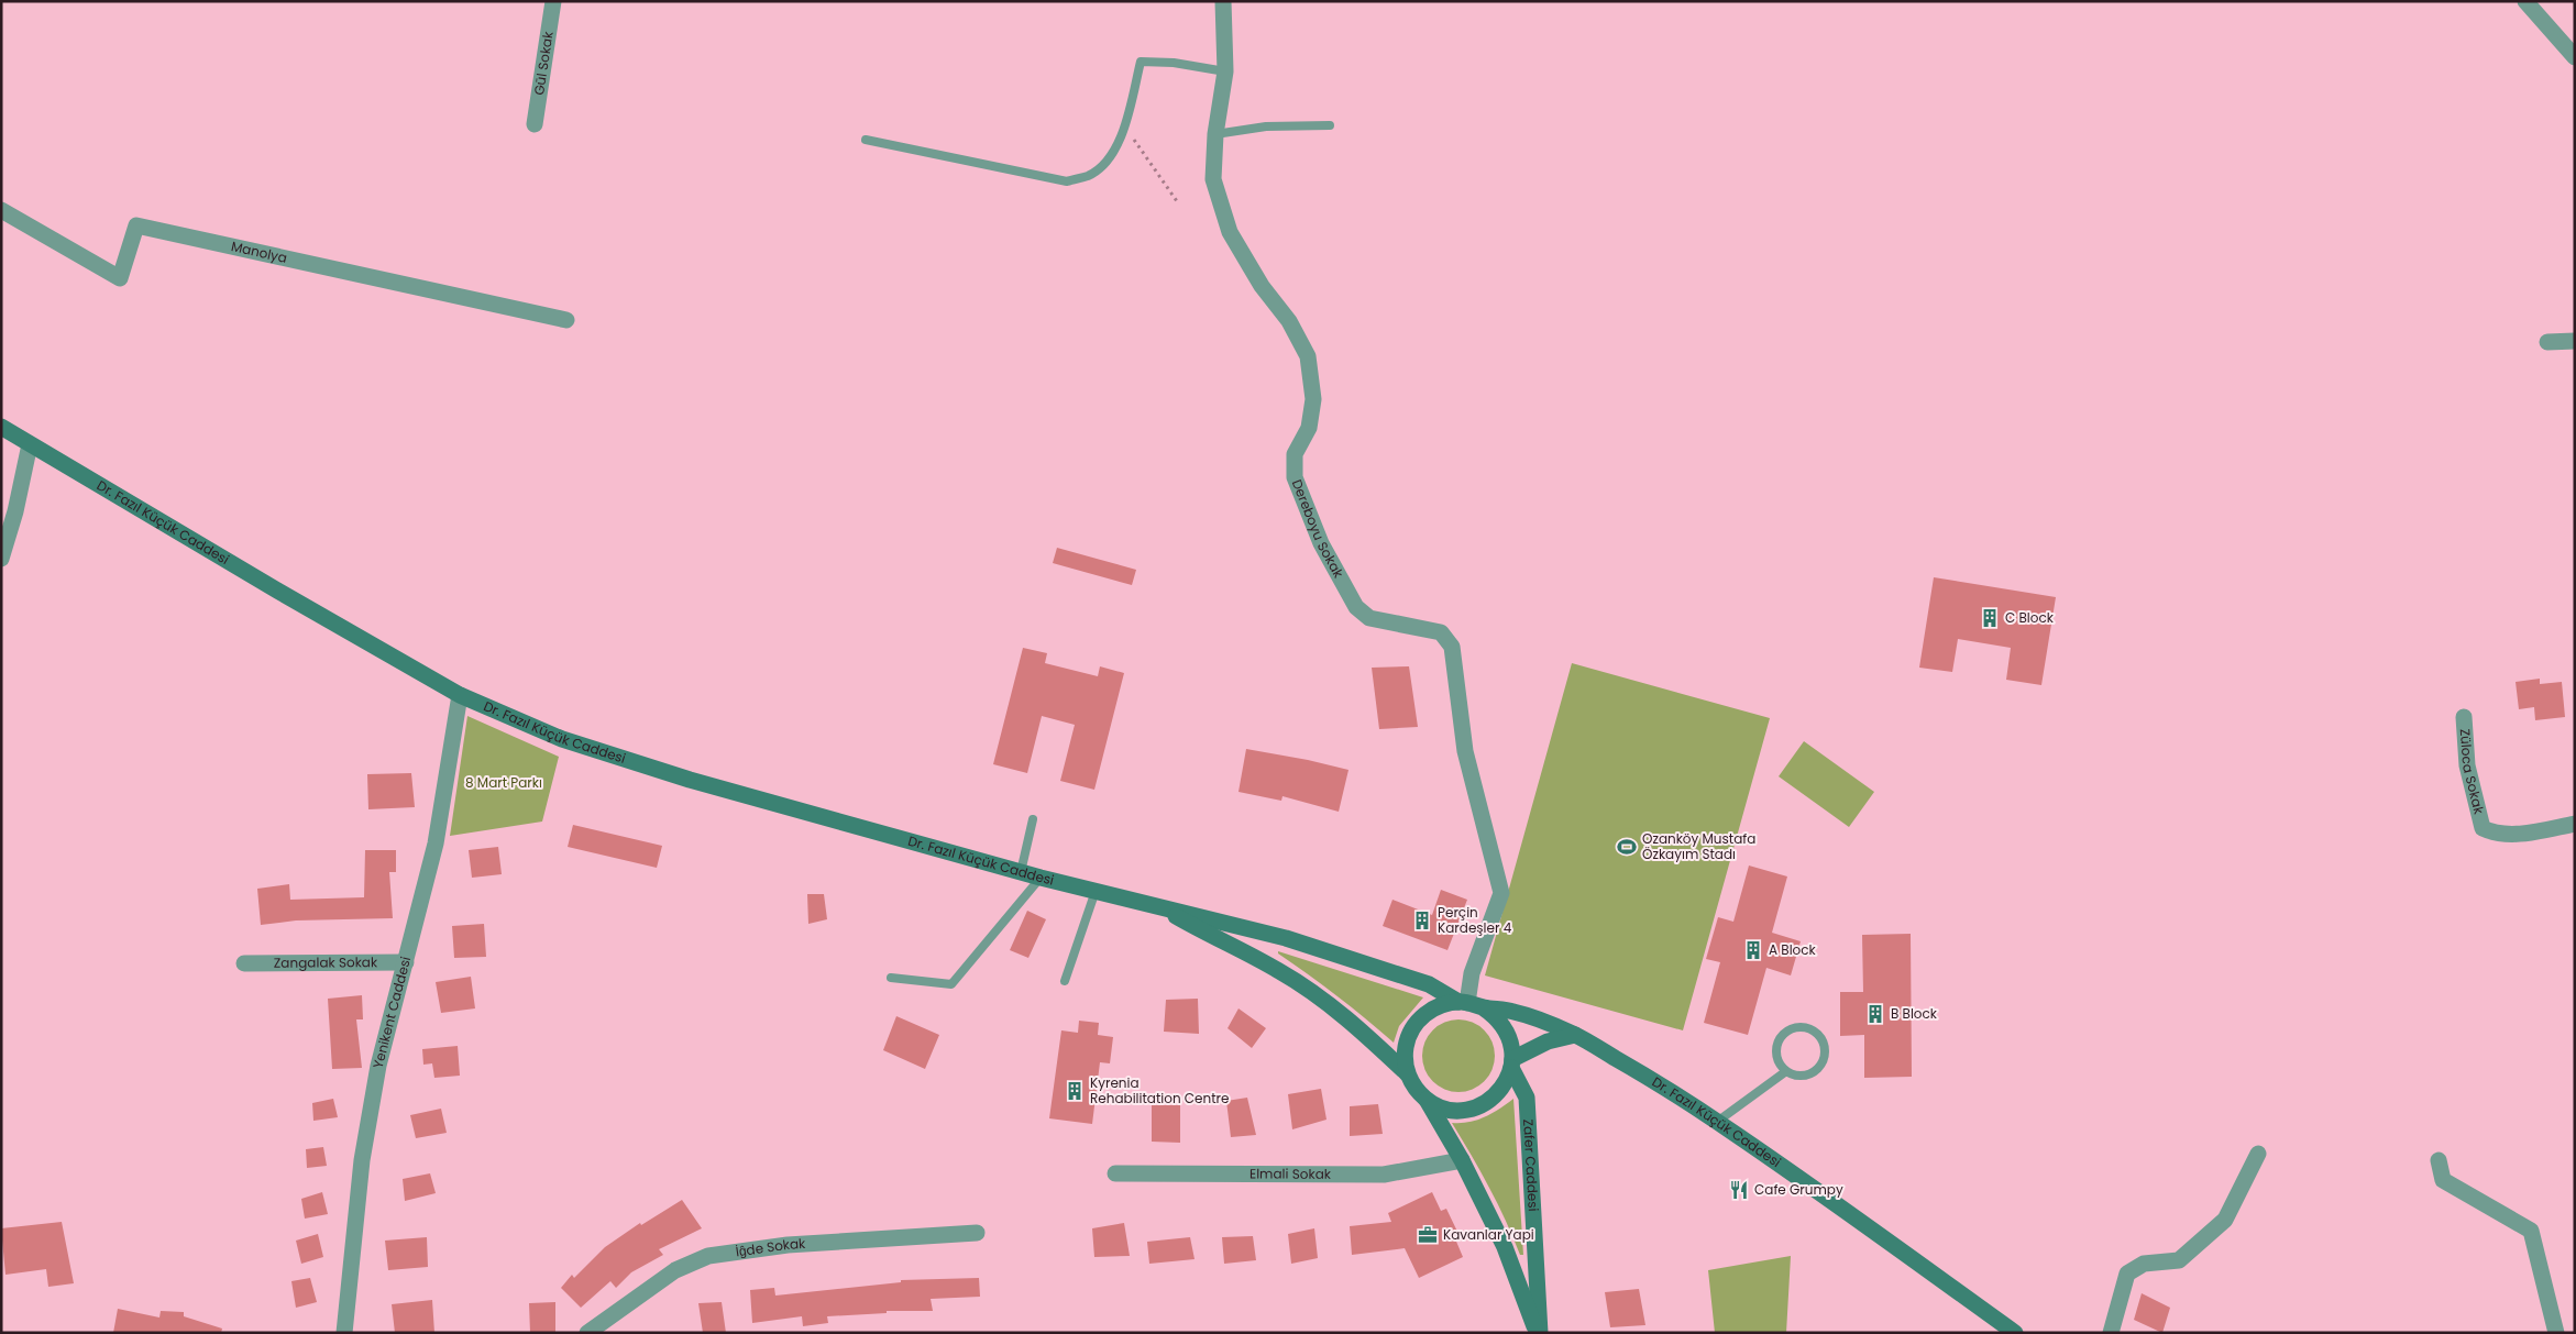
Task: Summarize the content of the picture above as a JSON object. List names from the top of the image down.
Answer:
{
  "streets": {
    "street": [
      "Gül Sokak",
      "Manolya",
      "Dr. Fazıl Küçük Caddesi",
      "Dereboyu Sokak",
      "Züloca Sokak",
      "Zangalak Sokak",
      "Yenikent Caddesi",
      "Zafer Caddesi",
      "Elmali Sokak",
      "İĝde Sokak"
    ]
  },
  "crossings": [
    ["Dr. Fazıl Küçük Caddesi", "Dereboyu Sokak"],
    ["Dr. Fazıl Küçük Caddesi", "Yenikent Caddesi"],
    ["Dr. Fazıl Küçük Caddesi", "Zafer Caddesi"],
    ["Dereboyu Sokak", "Zafer Caddesi"],
    ["Zangalak Sokak", "Yenikent Caddesi"],
    ["Zafer Caddesi", "Elmali Sokak"]
  ],
  "parks": ["8 Mart Parkı"],
  "places": {
    "building": [
      "C Block",
      "Perçin Kardeşler 4",
      "A Block",
      "B Block",
      "Kyrenia Rehabilitation Centre"
    ],
    "sports": ["Ozanköy Mustafa Özkayım Stadı"],
    "restaurant": ["Cafe Grumpy"],
    "office": ["Kavanlar Yapi"]
  }
}
